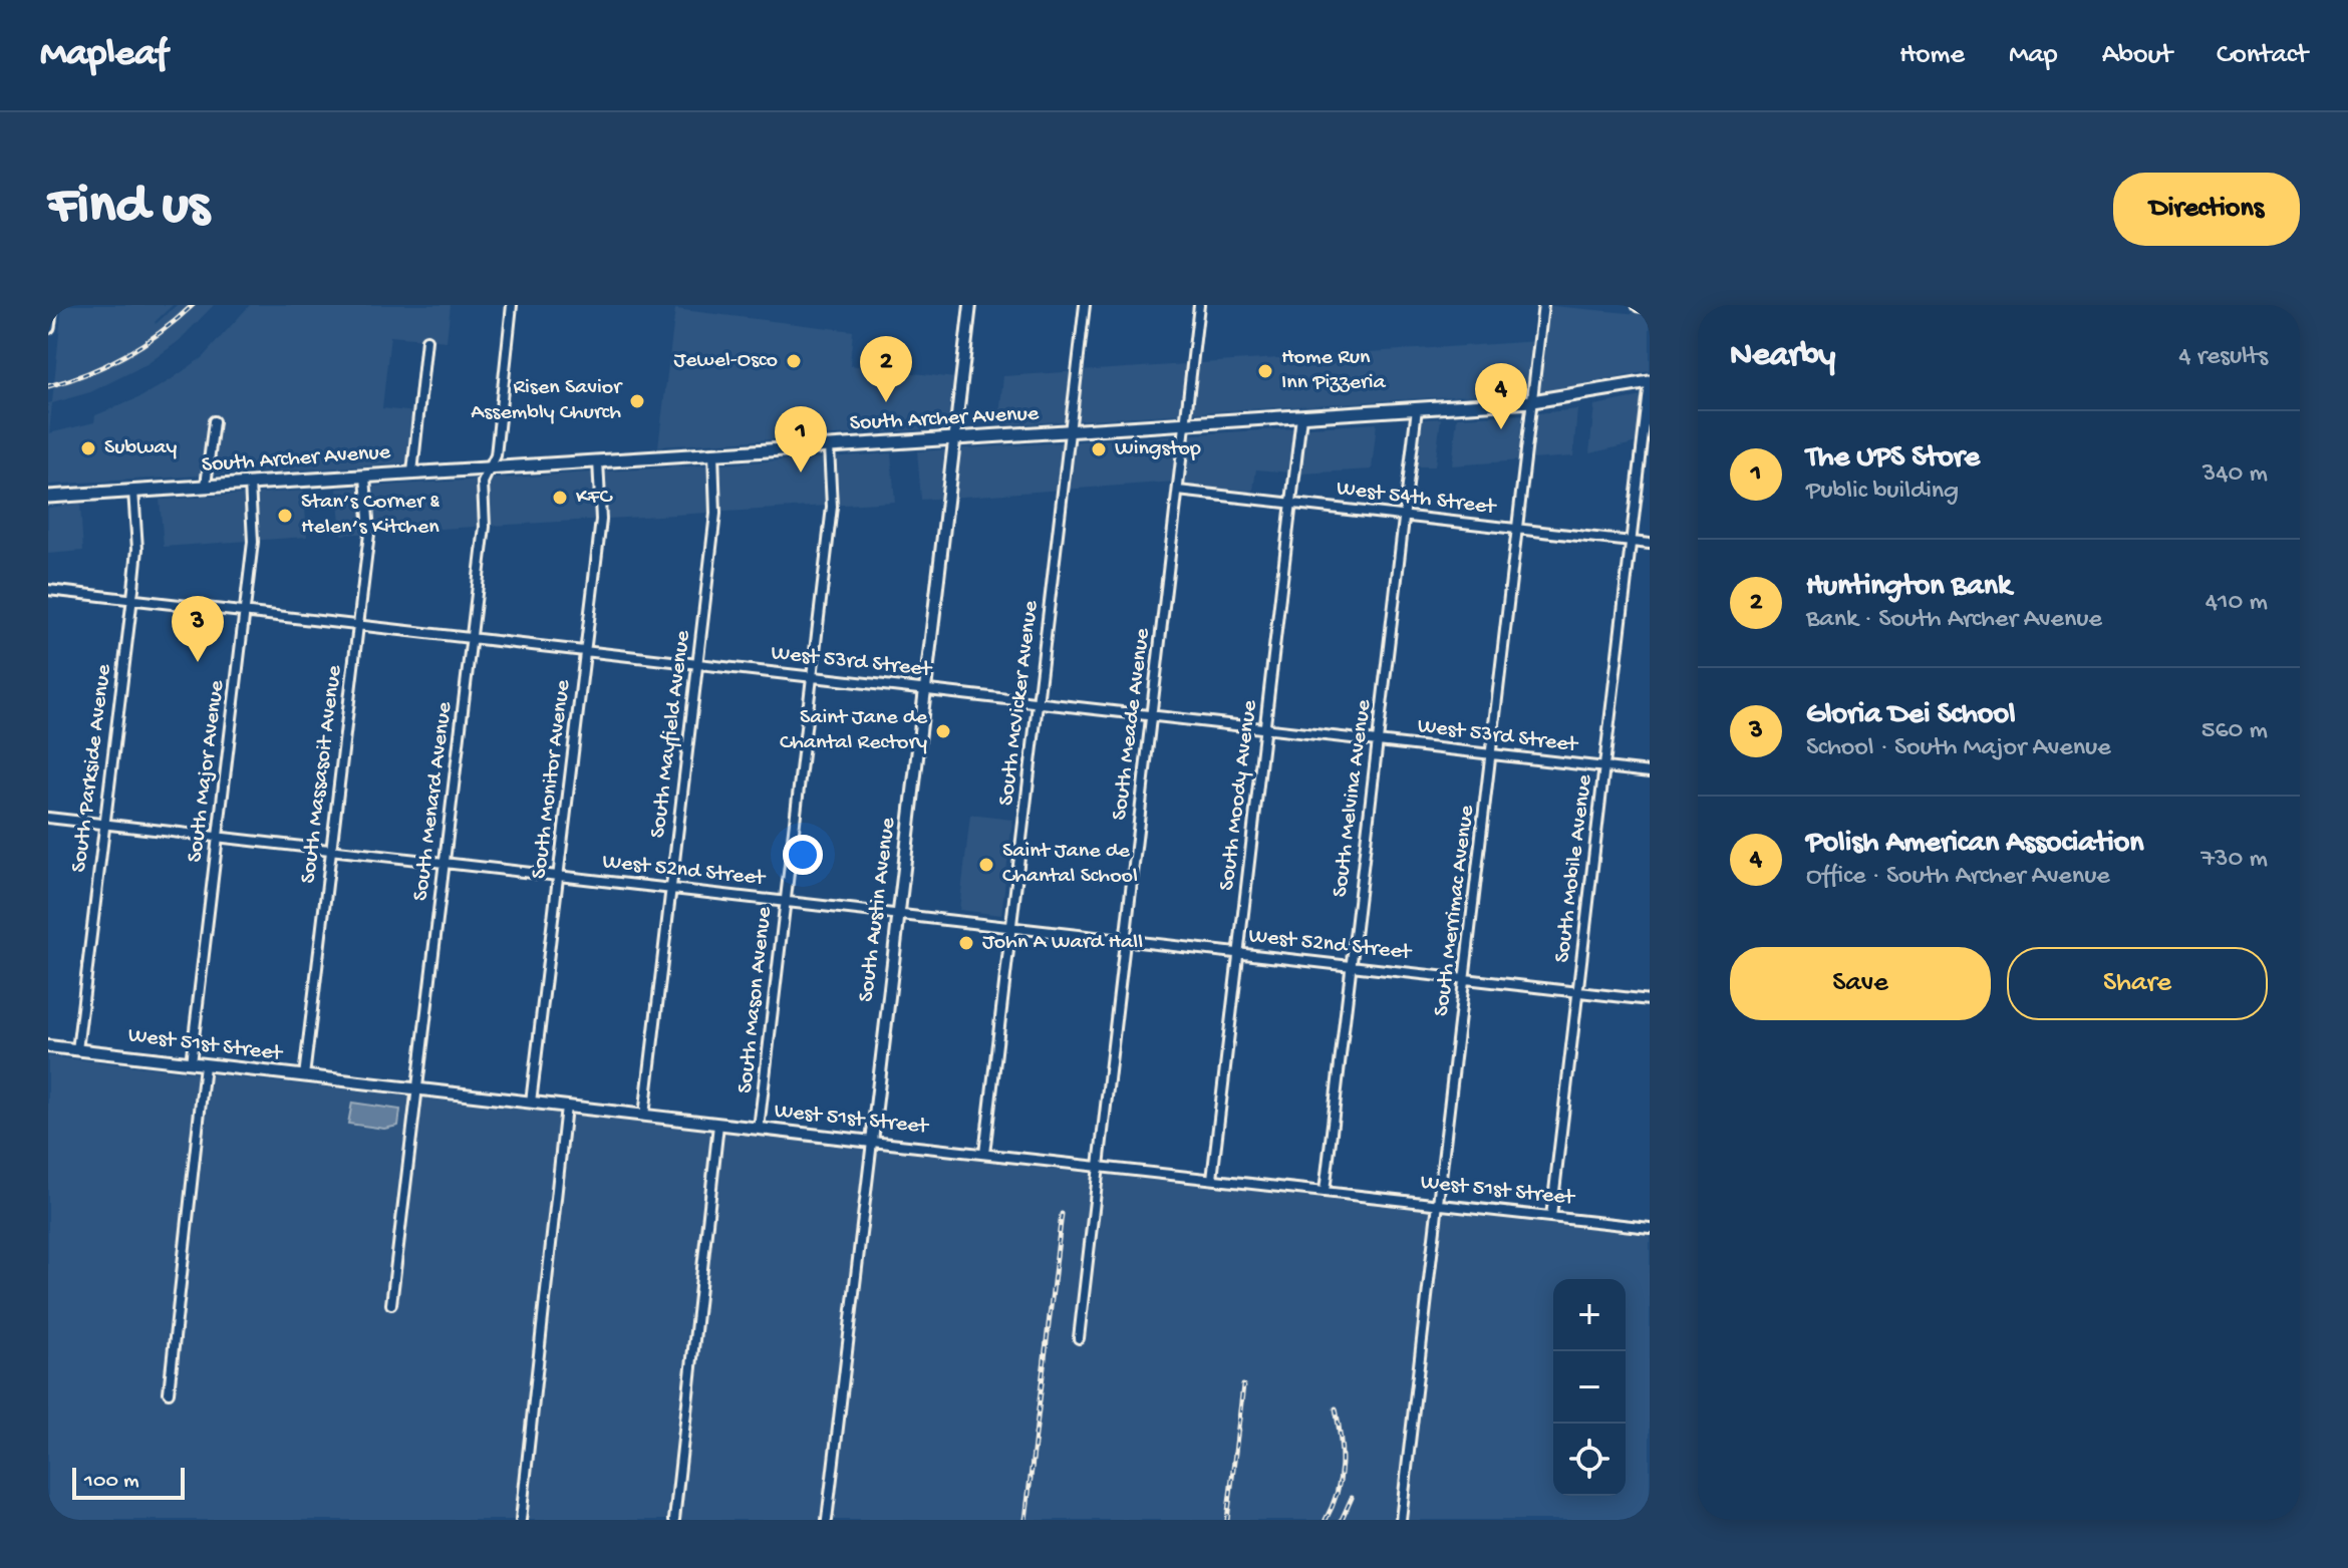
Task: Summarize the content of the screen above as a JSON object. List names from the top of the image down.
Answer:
{
  "streets": {
    "main road": ["South Archer Avenue"],
    "street": [
      "West 54th Street",
      "West 53rd Street",
      "South McVicker Avenue",
      "South Meade Avenue",
      "South Mayfield Avenue",
      "South Parkside Avenue",
      "South Major Avenue",
      "South Massasoit Avenue",
      "South Monitor Avenue",
      "South Moody Avenue",
      "South Melvina Avenue",
      "South Menard Avenue",
      "South Mobile Avenue",
      "West 52nd Street",
      "South Austin Avenue",
      "South Merrimac Avenue",
      "South Mason Avenue",
      "West 51st Street"
    ]
  },
  "crossings": [
    ["South Archer Avenue", "South McVicker Avenue"],
    ["South Archer Avenue", "South Meade Avenue"],
    ["South Archer Avenue", "South Mayfield Avenue"],
    ["South Archer Avenue", "South Parkside Avenue"],
    ["South Archer Avenue", "South Major Avenue"],
    ["South Archer Avenue", "South Massasoit Avenue"],
    ["South Archer Avenue", "South Monitor Avenue"],
    ["South Archer Avenue", "South Moody Avenue"],
    ["South Archer Avenue", "South Melvina Avenue"],
    ["South Archer Avenue", "South Menard Avenue"],
    ["South Archer Avenue", "South Mobile Avenue"],
    ["South Archer Avenue", "South Austin Avenue"],
    ["South Archer Avenue", "South Merrimac Avenue"],
    ["South Archer Avenue", "South Mason Avenue"],
    ["West 54th Street", "South Meade Avenue"],
    ["West 54th Street", "South Moody Avenue"],
    ["West 54th Street", "South Melvina Avenue"],
    ["West 54th Street", "South Mobile Avenue"],
    ["West 54th Street", "South Merrimac Avenue"],
    ["West 53rd Street", "South McVicker Avenue"],
    ["West 53rd Street", "South Meade Avenue"],
    ["West 53rd Street", "South Mayfield Avenue"],
    ["West 53rd Street", "South Parkside Avenue"],
    ["West 53rd Street", "South Major Avenue"],
    ["West 53rd Street", "South Massasoit Avenue"],
    ["West 53rd Street", "South Monitor Avenue"],
    ["West 53rd Street", "South Moody Avenue"],
    ["West 53rd Street", "South Melvina Avenue"],
    ["West 53rd Street", "South Menard Avenue"],
    ["West 53rd Street", "South Mobile Avenue"],
    ["West 53rd Street", "South Austin Avenue"],
    ["West 53rd Street", "South Merrimac Avenue"],
    ["West 53rd Street", "South Mason Avenue"],
    ["South McVicker Avenue", "West 52nd Street"],
    ["South McVicker Avenue", "West 51st Street"],
    ["South Meade Avenue", "West 52nd Street"],
    ["South Meade Avenue", "West 51st Street"],
    ["South Mayfield Avenue", "West 52nd Street"],
    ["South Mayfield Avenue", "West 51st Street"],
    ["South Parkside Avenue", "West 52nd Street"],
    ["South Parkside Avenue", "West 51st Street"],
    ["South Major Avenue", "West 52nd Street"],
    ["South Major Avenue", "West 51st Street"],
    ["South Massasoit Avenue", "West 52nd Street"],
    ["South Massasoit Avenue", "West 51st Street"],
    ["South Monitor Avenue", "West 52nd Street"],
    ["South Monitor Avenue", "West 51st Street"],
    ["South Moody Avenue", "West 52nd Street"],
    ["South Moody Avenue", "West 51st Street"],
    ["South Melvina Avenue", "West 52nd Street"],
    ["South Melvina Avenue", "West 51st Street"],
    ["South Menard Avenue", "West 52nd Street"],
    ["South Menard Avenue", "West 51st Street"],
    ["South Mobile Avenue", "West 52nd Street"],
    ["South Mobile Avenue", "West 51st Street"],
    ["West 52nd Street", "South Austin Avenue"],
    ["West 52nd Street", "South Merrimac Avenue"],
    ["West 52nd Street", "South Mason Avenue"],
    ["South Austin Avenue", "West 51st Street"],
    ["South Merrimac Avenue", "West 51st Street"],
    ["South Mason Avenue", "West 51st Street"]
  ],
  "places": [
    "Jewel-Osco",
    "Home Run Inn Pizzeria",
    "Risen Savior Assembly Church",
    "Subway",
    "Wingstop",
    "KFC",
    "Stan’s Corner & Helen’s Kitchen",
    "Saint Jane de Chantal Rectory",
    "Saint Jane de Chantal School",
    "John A Ward Hall"
  ],
  "scale_bar": "100 m",
  "page": {
    "header": "Mapleaf",
    "nav": [
      "Home",
      "Map",
      "About",
      "Contact"
    ],
    "buttons": [
      "Directions",
      ["Save", "Share"]
    ],
    "title": "Find us",
    "heading": ["Nearby", "4 results"],
    "pins": [
      "2",
      "4",
      "1",
      "3"
    ],
    "list": [
      {
        "mark": "1",
        "name": "The UPS Store",
        "note": "Public building",
        "value": "340 m"
      },
      {
        "mark": "2",
        "name": "Huntington Bank",
        "note": "Bank · South Archer Avenue",
        "value": "410 m"
      },
      {
        "mark": "3",
        "name": "Gloria Dei School",
        "note": "School · South Major Avenue",
        "value": "560 m"
      },
      {
        "mark": "4",
        "name": "Polish American Association",
        "note": "Office · South Archer Avenue",
        "value": "730 m"
      }
    ],
    "map_buttons": ["+", "−"],
    "scale": "100 m"
  }
}
